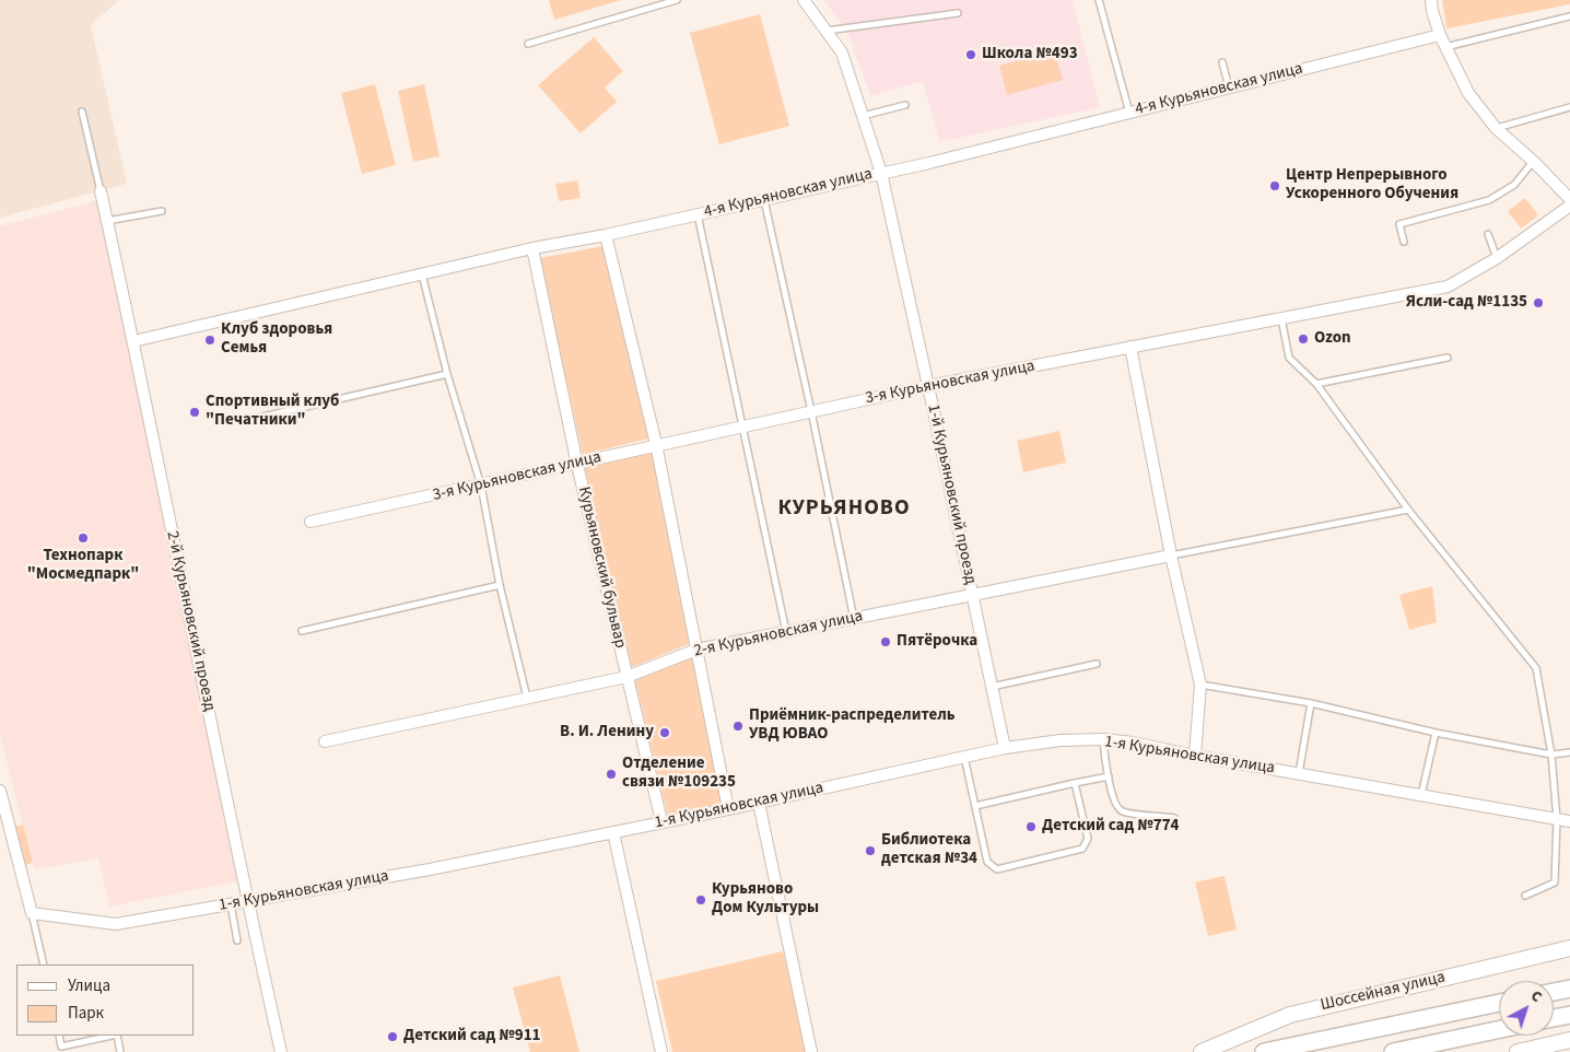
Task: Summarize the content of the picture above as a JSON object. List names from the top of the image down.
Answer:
{
  "streets": {
    "street": [
      "4-я Курьяновская улица",
      "3-я Курьяновская улица",
      "1-й Курьяновский проезд",
      "Курьяновский бульвар",
      "2-й Курьяновский проезд",
      "2-я Курьяновская улица",
      "1-я Курьяновская улица",
      "Шоссейная улица"
    ]
  },
  "crossings": [
    ["4-я Курьяновская улица", "1-й Курьяновский проезд"],
    ["4-я Курьяновская улица", "Курьяновский бульвар"],
    ["4-я Курьяновская улица", "2-й Курьяновский проезд"],
    ["3-я Курьяновская улица", "1-й Курьяновский проезд"],
    ["3-я Курьяновская улица", "Курьяновский бульвар"],
    ["1-й Курьяновский проезд", "2-я Курьяновская улица"],
    ["1-й Курьяновский проезд", "1-я Курьяновская улица"],
    ["Курьяновский бульвар", "2-я Курьяновская улица"],
    ["Курьяновский бульвар", "1-я Курьяновская улица"],
    ["2-й Курьяновский проезд", "1-я Курьяновская улица"]
  ],
  "districts": ["КУРЬЯНОВО"],
  "places": [
    "Школа №493",
    "Центр Непрерывного Ускоренного Обучения",
    "Ясли-сад №1135",
    "Ozon",
    "Клуб здоровья Семья",
    "Спортивный клуб \"Печатники\"",
    "Технопарк \"Мосмедпарк\"",
    "Пятёрочка",
    "Приёмник-распределитель УВД ЮВАО",
    "В. И. Ленину",
    "Отделение связи №109235",
    "Детский сад №774",
    "Библиотека детская №34",
    "Курьяново Дом Культуры",
    "Детский сад №911"
  ],
  "legend": ["Улица", "Парк"],
  "north": "top right"
}
